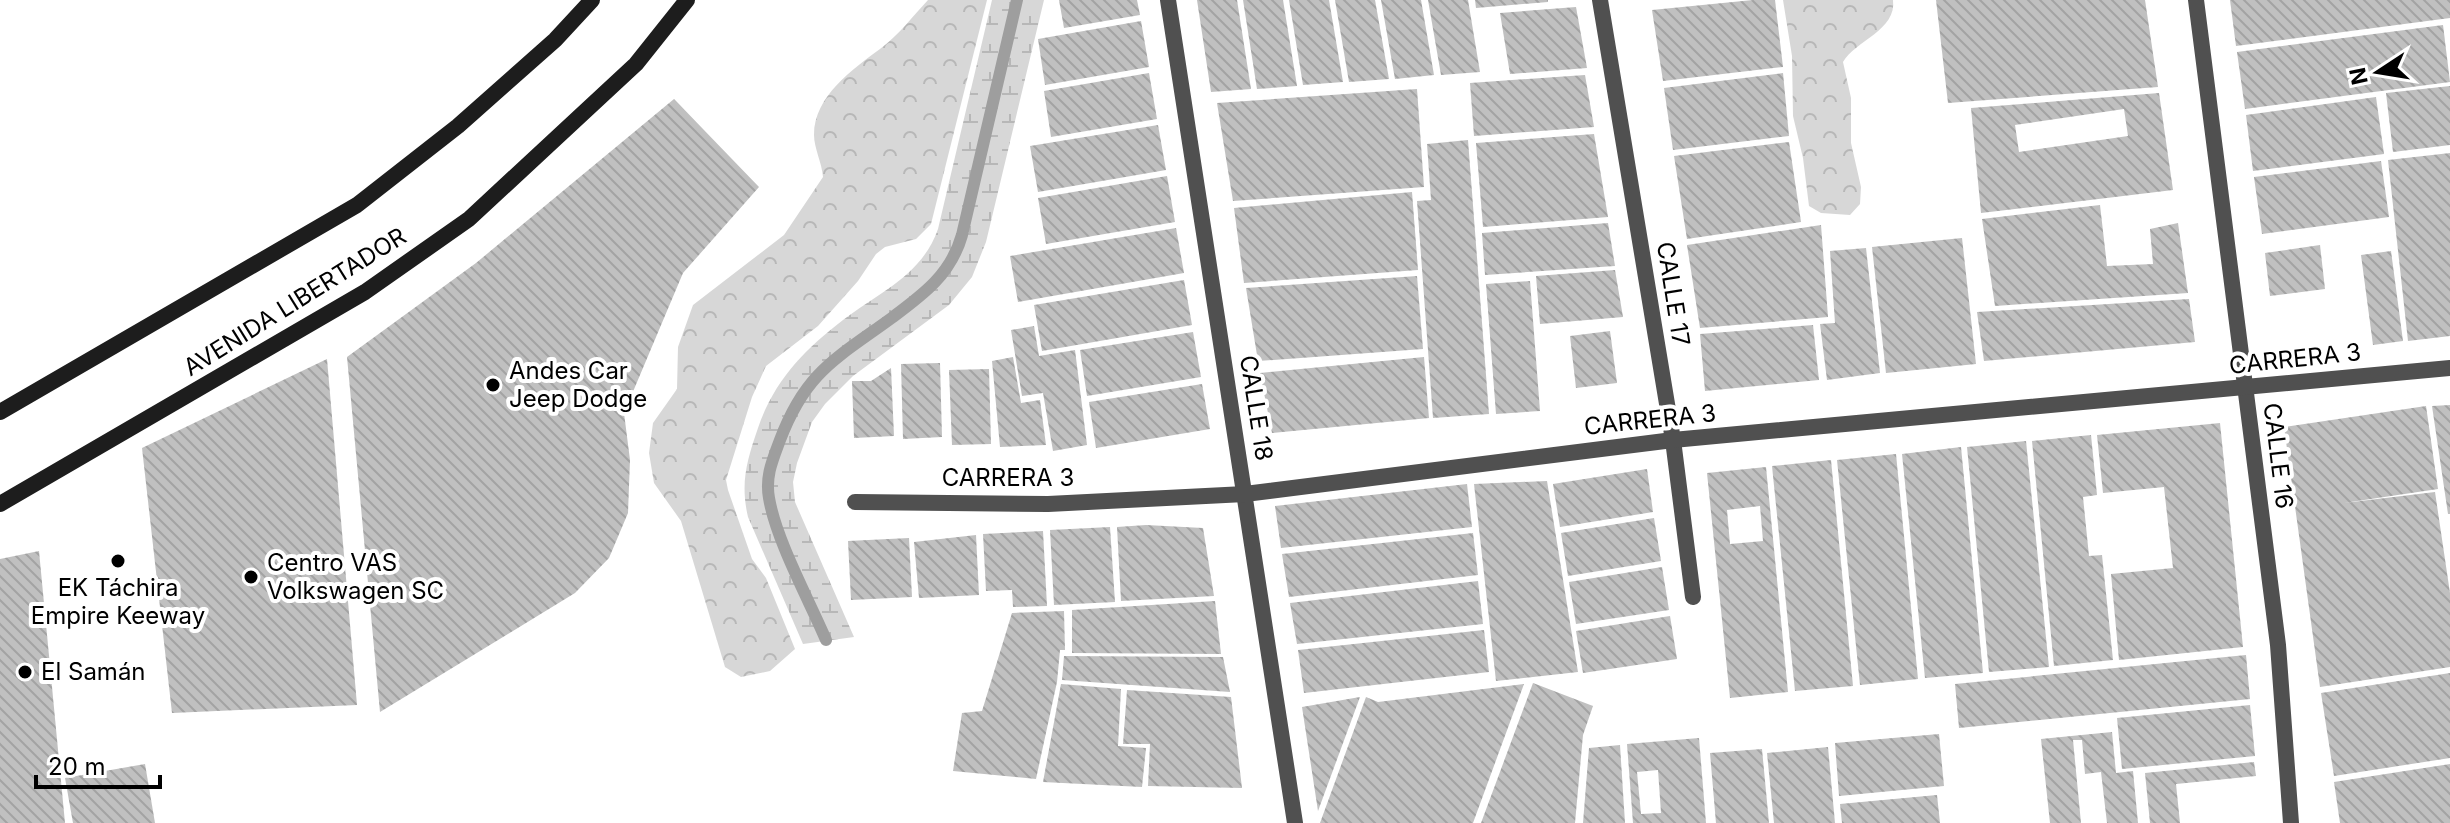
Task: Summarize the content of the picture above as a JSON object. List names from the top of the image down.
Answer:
{
  "streets": {
    "main road": ["AVENIDA LIBERTADOR"],
    "street": [
      "CALLE 17",
      "CARRERA 3",
      "CALLE 18",
      "CALLE 16"
    ]
  },
  "crossings": [
    ["CALLE 17", "CARRERA 3"],
    ["CARRERA 3", "CALLE 18"],
    ["CARRERA 3", "CALLE 16"]
  ],
  "places": [
    "Andes Car Jeep Dodge",
    "EK Táchira Empire Keeway",
    "Centro VAS Volkswagen SC",
    "El Samán"
  ],
  "scale_bar": "20 m",
  "north": "left"
}
